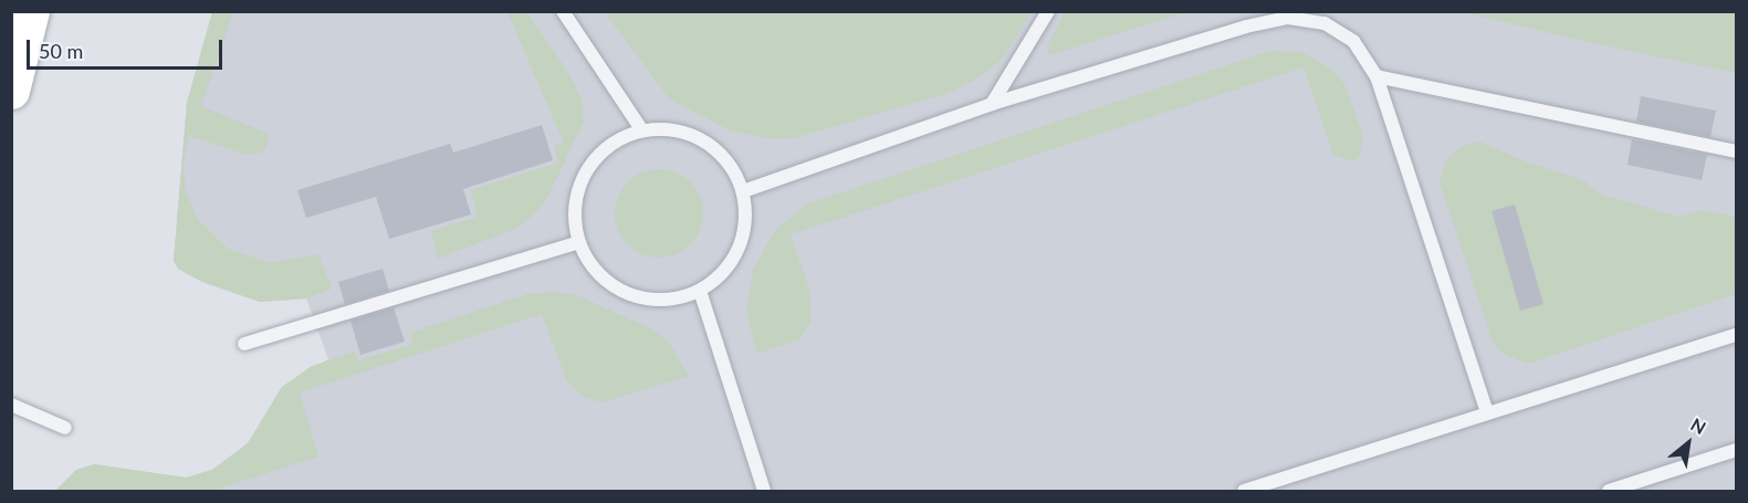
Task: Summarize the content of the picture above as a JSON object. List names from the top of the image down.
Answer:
{
  "scale_bar": "50 m",
  "north": "top right"
}
